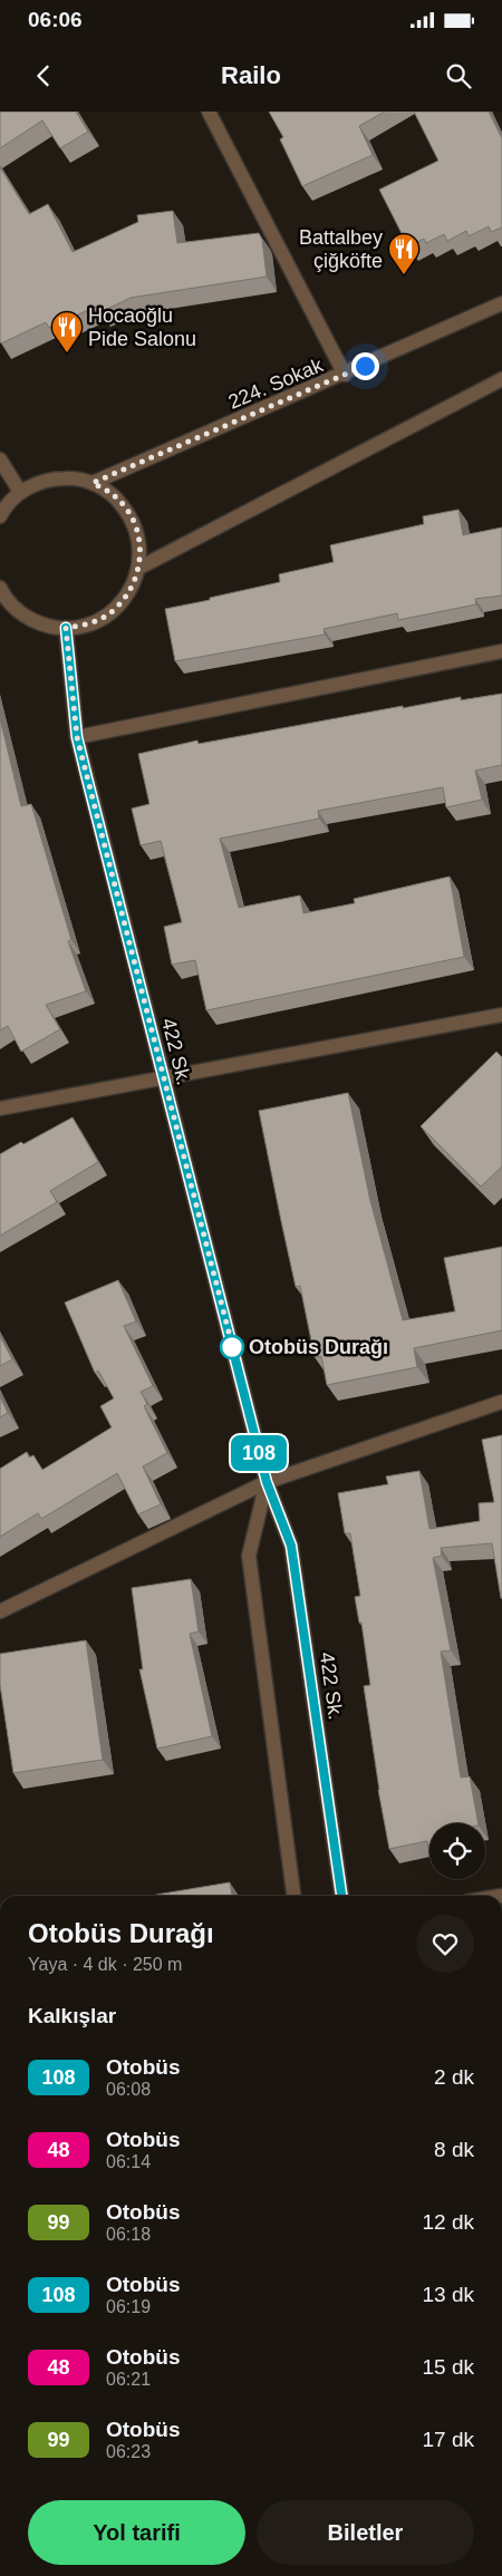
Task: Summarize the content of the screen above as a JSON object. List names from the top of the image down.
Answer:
{
  "streets": {
    "street": ["224. Sokak", "422 Sk."]
  },
  "places": {
    "restaurant": ["Battalbey çiğköfte", "Hocaoğlu Pide Salonu"],
    "other": ["Otobüs Durağı"]
  },
  "lines": ["bus line 108"],
  "page": {
    "status": "06:06",
    "header": "Railo",
    "on_map": "108",
    "heading": [
      ["Otobüs Durağı", "Yaya · 4 dk · 250 m"],
      "Kalkışlar"
    ],
    "list": [
      {
        "mark": "108",
        "name": "Otobüs",
        "note": "06:08",
        "value": "2 dk"
      },
      {
        "mark": "48",
        "name": "Otobüs",
        "note": "06:14",
        "value": "8 dk"
      },
      {
        "mark": "99",
        "name": "Otobüs",
        "note": "06:18",
        "value": "12 dk"
      },
      {
        "mark": "108",
        "name": "Otobüs",
        "note": "06:19",
        "value": "13 dk"
      },
      {
        "mark": "48",
        "name": "Otobüs",
        "note": "06:21",
        "value": "15 dk"
      },
      {
        "mark": "99",
        "name": "Otobüs",
        "note": "06:23",
        "value": "17 dk"
      }
    ],
    "buttons": ["Yol tarifi", "Biletler"]
  }
}
